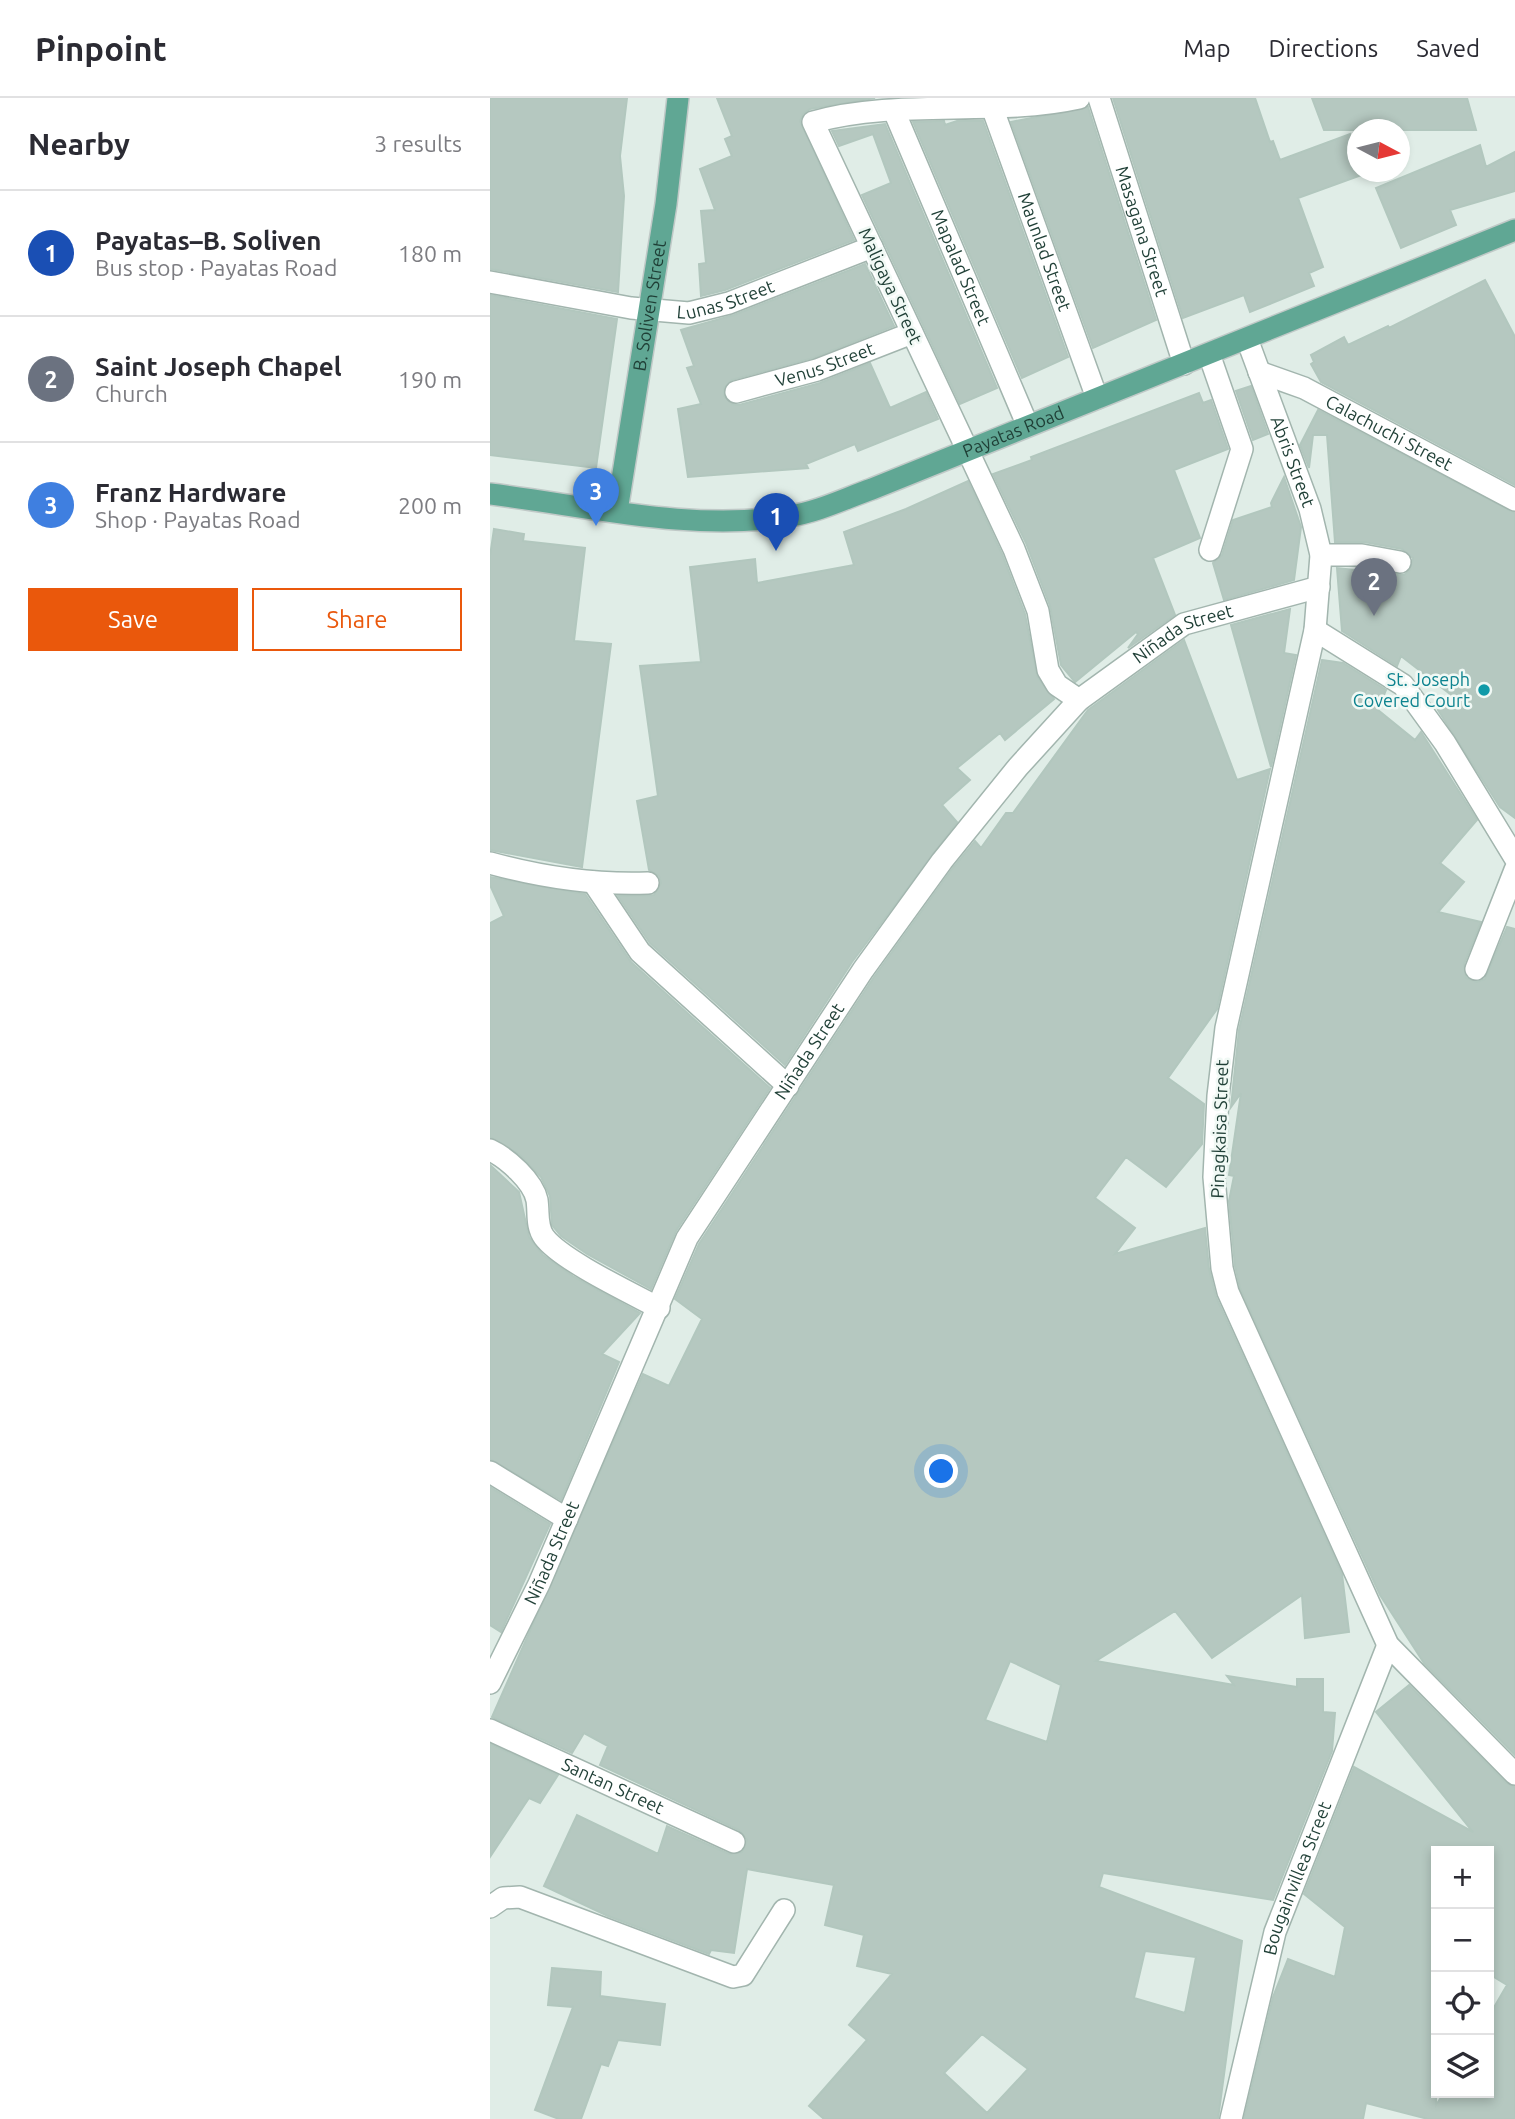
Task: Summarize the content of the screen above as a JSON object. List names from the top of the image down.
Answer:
{
  "streets": {
    "main road": ["B. Soliven Street", "Payatas Road"],
    "street": [
      "Masagana Street",
      "Maunlad Street",
      "Mapalad Street",
      "Maligaya Street",
      "Lunas Street",
      "Venus Street",
      "Calachuchi Street",
      "Abris Street",
      "Niñada Street",
      "Pinagkaisa Street",
      "Santan Street",
      "Bougainvillea Street"
    ]
  },
  "crossings": [
    ["Masagana Street", "Payatas Road"],
    ["Maunlad Street", "Payatas Road"],
    ["Mapalad Street", "Maligaya Street"],
    ["Mapalad Street", "Payatas Road"],
    ["Maligaya Street", "Lunas Street"],
    ["Maligaya Street", "Venus Street"],
    ["Maligaya Street", "Payatas Road"],
    ["Maligaya Street", "Niñada Street"],
    ["Lunas Street", "B. Soliven Street"],
    ["B. Soliven Street", "Payatas Road"],
    ["Payatas Road", "Abris Street"],
    ["Calachuchi Street", "Abris Street"],
    ["Abris Street", "Niñada Street"],
    ["Abris Street", "Pinagkaisa Street"],
    ["Niñada Street", "Pinagkaisa Street"],
    ["Pinagkaisa Street", "Bougainvillea Street"]
  ],
  "places": ["St. Joseph Covered Court"],
  "north": "right",
  "page": {
    "header": "Pinpoint",
    "nav": ["Map", "Directions", "Saved"],
    "heading": ["Nearby", "3 results"],
    "list": [
      {
        "mark": "1",
        "name": "Payatas–B. Soliven",
        "note": "Bus stop · Payatas Road",
        "value": "180 m"
      },
      {
        "mark": "2",
        "name": "Saint Joseph Chapel",
        "note": "Church",
        "value": "190 m"
      },
      {
        "mark": "3",
        "name": "Franz Hardware",
        "note": "Shop · Payatas Road",
        "value": "200 m"
      }
    ],
    "pins": ["3", "1", "2"],
    "buttons": ["Save", "Share"],
    "map_buttons": ["+", "−"]
  }
}
